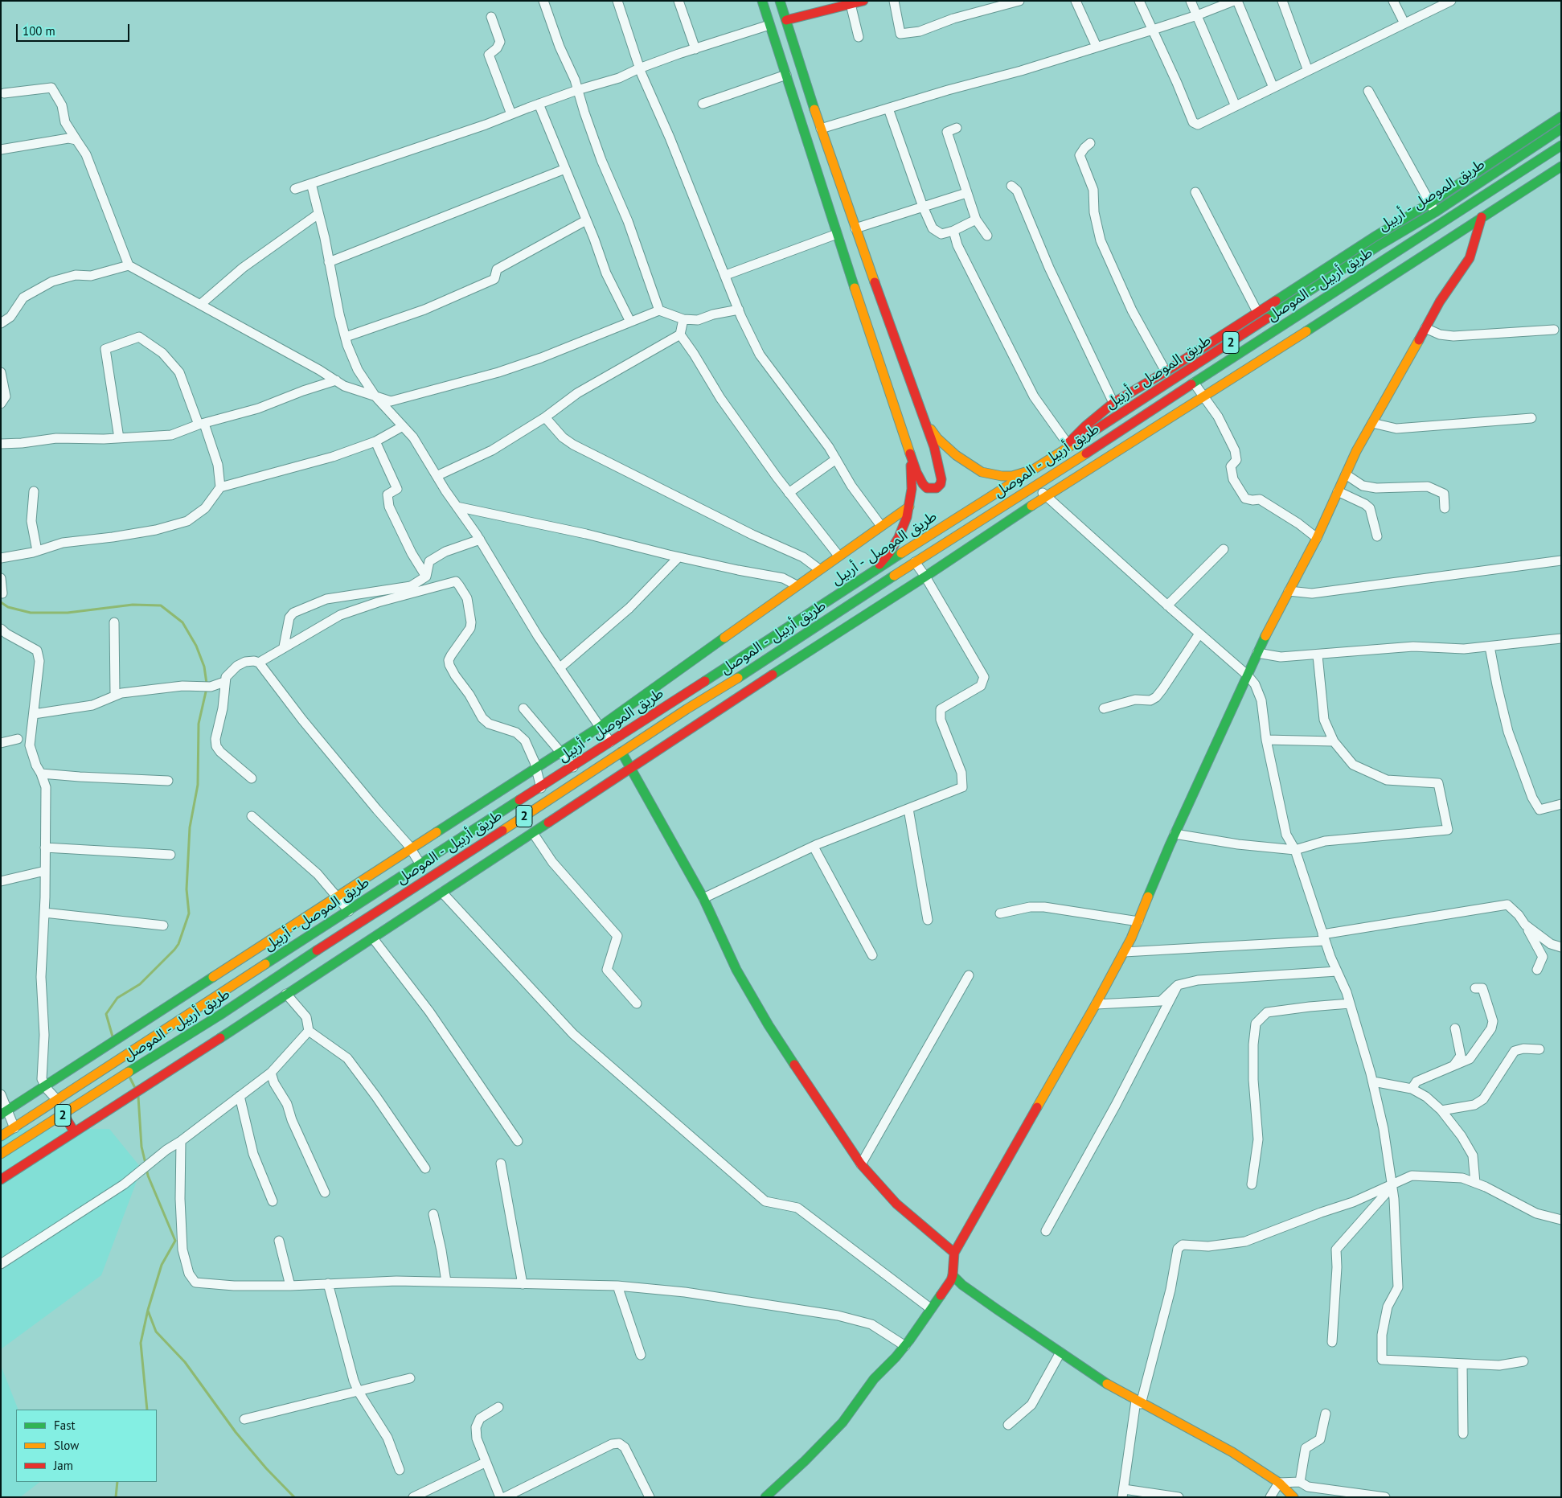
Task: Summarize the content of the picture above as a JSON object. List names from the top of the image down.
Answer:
{
  "streets": {
    "main road": ["طريق الموصل - أربيل", "طريق أربيل - الموصل", "2"]
  },
  "legend": ["Fast", "Slow", "Jam"],
  "scale_bar": "100 m"
}
